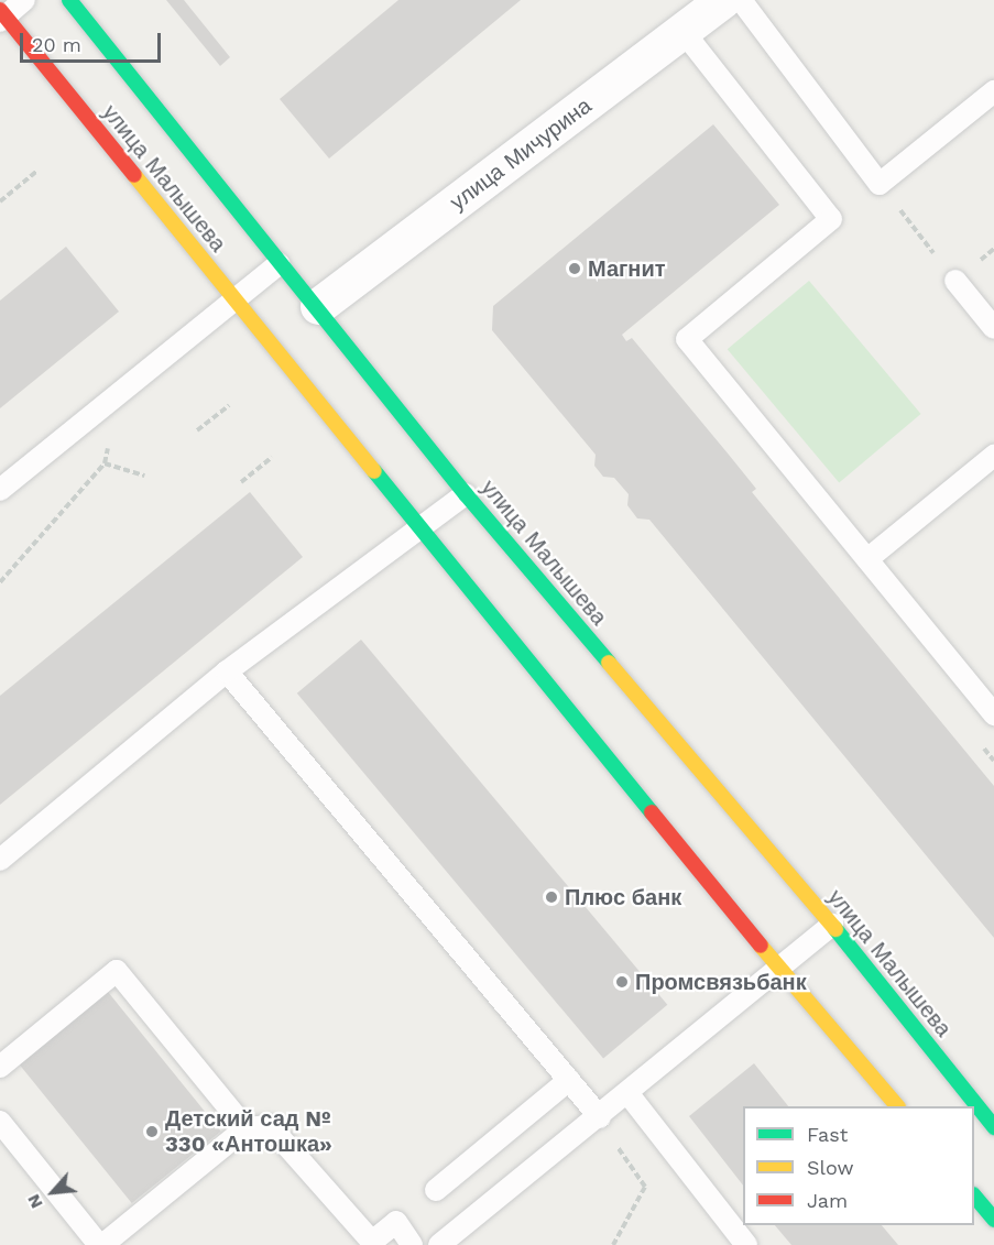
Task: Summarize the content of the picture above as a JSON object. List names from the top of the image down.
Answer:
{
  "streets": {
    "main road": ["улица Малышева"],
    "street": ["улица Мичурина"]
  },
  "crossings": [
    ["улица Мичурина", "улица Малышева"]
  ],
  "places": [
    "Магнит",
    "Плюс банк",
    "Промсвязьбанк",
    "Детский сад № 330 «Антошка»"
  ],
  "legend": ["Fast", "Slow", "Jam"],
  "scale_bar": "20 m",
  "north": "bottom left"
}
